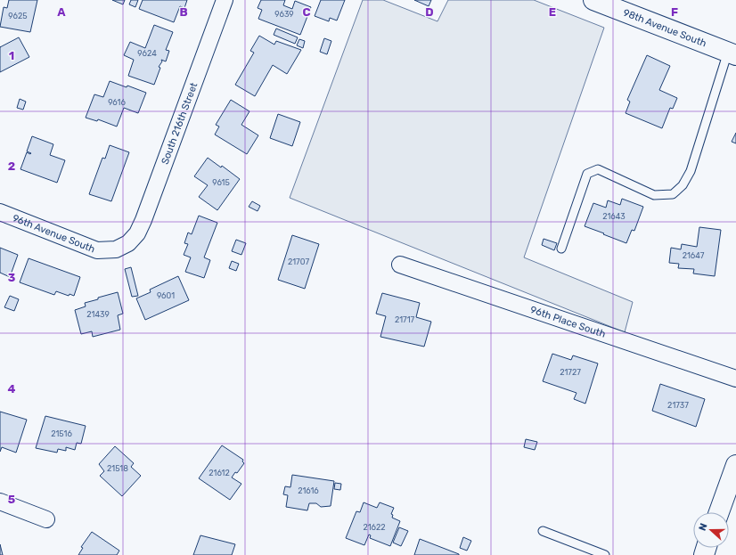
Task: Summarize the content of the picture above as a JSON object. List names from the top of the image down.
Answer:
{
  "streets": {
    "street": [
      "98th Avenue South",
      "South 216th Street",
      "96th Avenue South",
      "96th Place South"
    ]
  },
  "crossings": [
    ["South 216th Street", "96th Avenue South"]
  ],
  "house_numbers": [
    "9639",
    "9625",
    "9624",
    "9616",
    "9615",
    "21643",
    "21647",
    "21707",
    "9601",
    "21439",
    "21717",
    "21727",
    "21737",
    "21516",
    "21518",
    "21612",
    "21616",
    "21622"
  ],
  "north": "left",
  "grid": {
    "columns": [
      "A",
      "B",
      "C",
      "D",
      "E",
      "F"
    ],
    "rows": [
      "1",
      "2",
      "3",
      "4",
      "5"
    ]
  }
}
